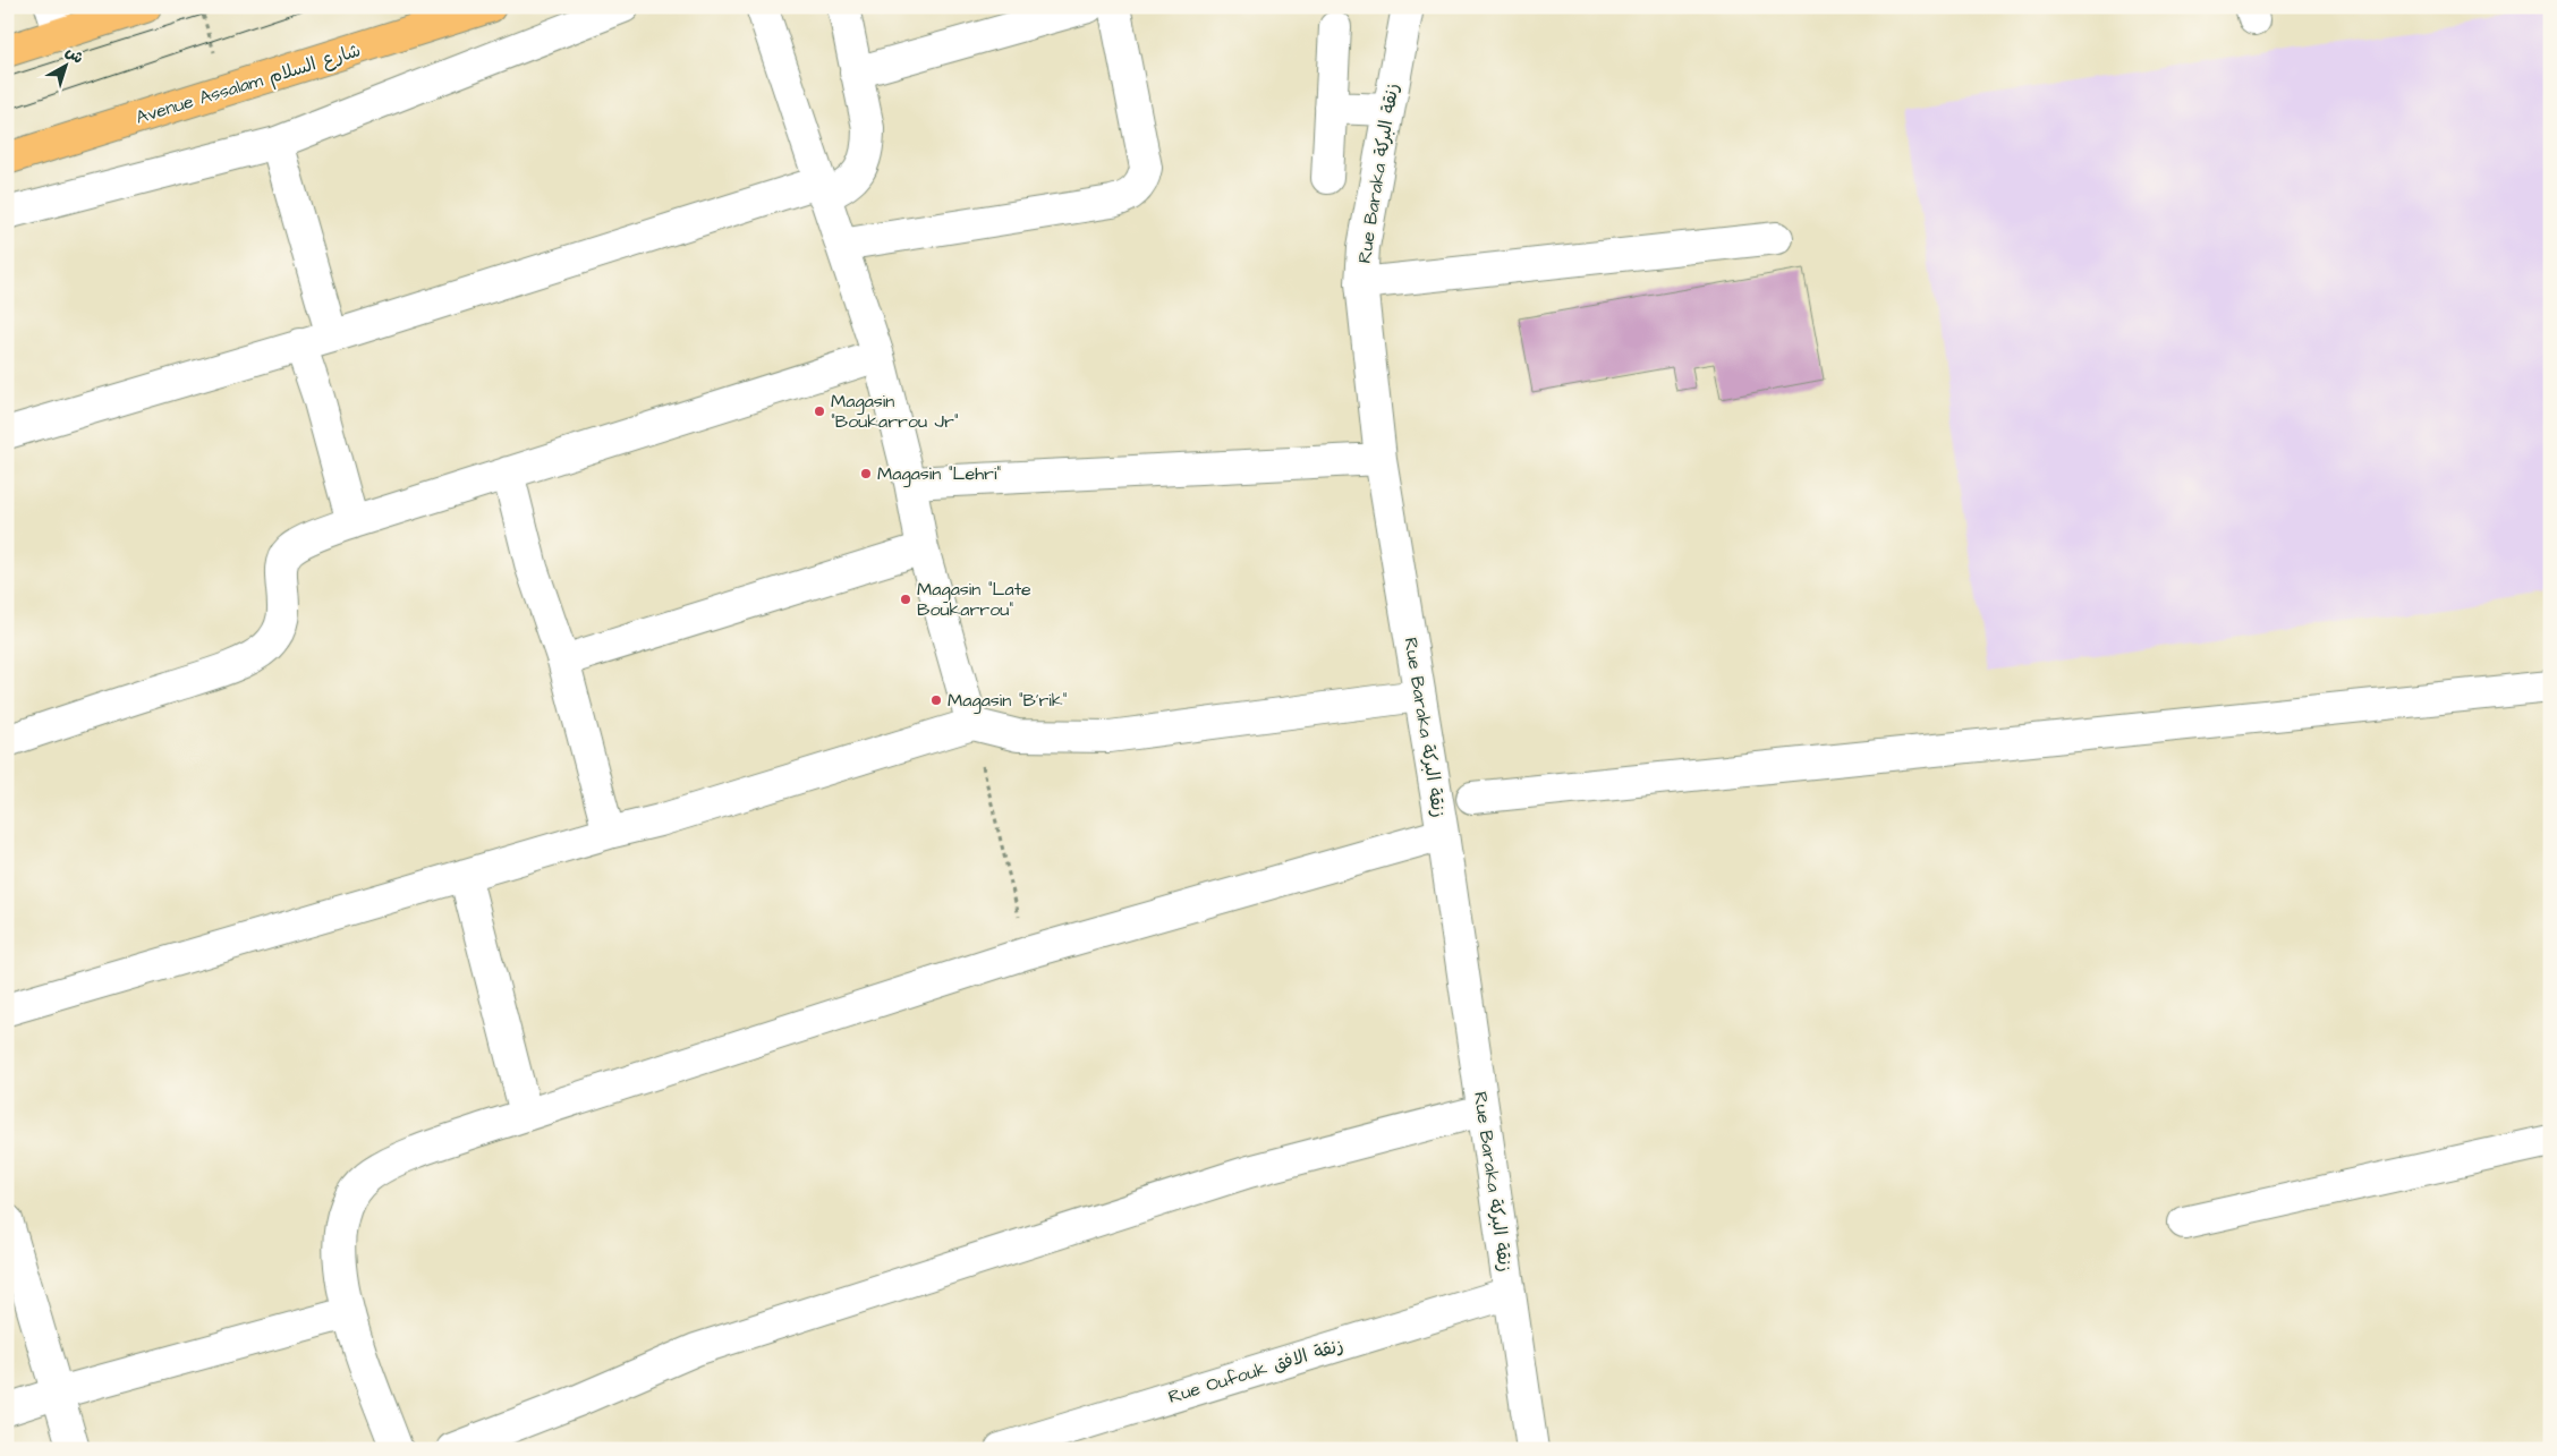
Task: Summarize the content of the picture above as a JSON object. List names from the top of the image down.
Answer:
{
  "streets": {
    "main road": ["Avenue Assalam شارع السلام"],
    "street": ["Rue Baraka زنقة البركة", "Rue Oufouk زنقة الافق"]
  },
  "crossings": [
    ["Rue Baraka زنقة البركة", "Rue Oufouk زنقة الافق"]
  ],
  "places": [
    "Magasin \"Boukarrou Jr\"",
    "Magasin \"Lehri\"",
    "Magasin \"Late Boukarrou\"",
    "Magasin \"B'rik\""
  ],
  "north": "top right"
}
